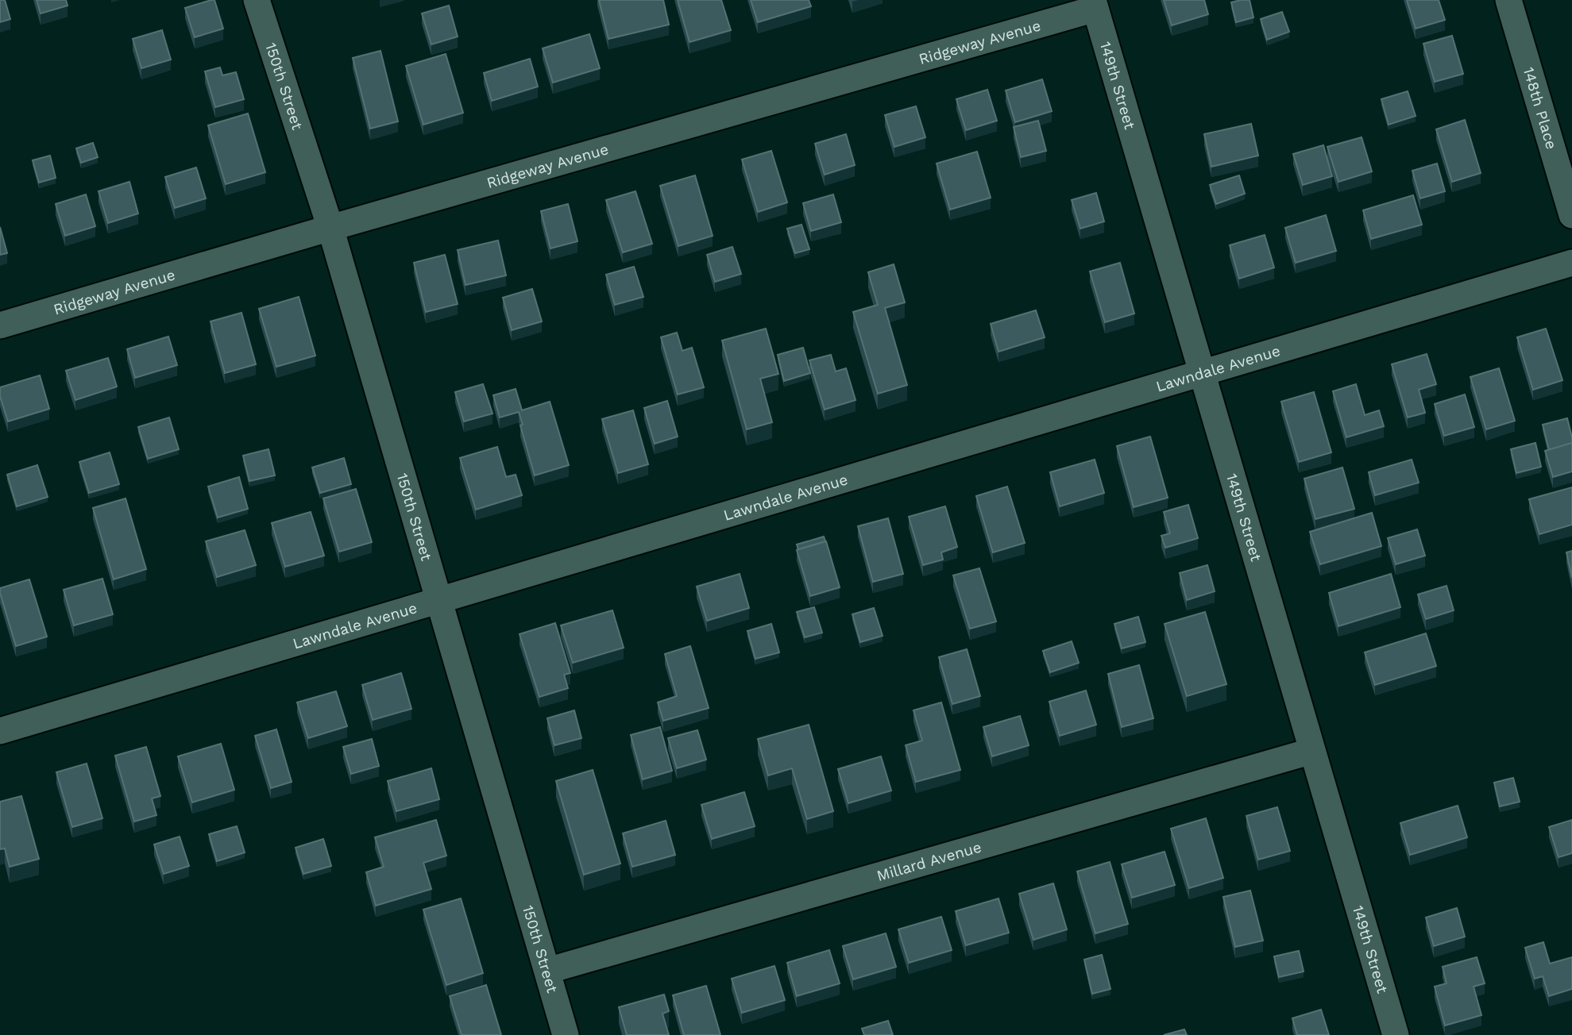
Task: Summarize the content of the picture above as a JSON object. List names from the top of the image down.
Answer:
{
  "streets": {
    "street": [
      "Ridgeway Avenue",
      "150th Street",
      "149th Street",
      "148th Place",
      "Lawndale Avenue",
      "Millard Avenue"
    ]
  },
  "crossings": [
    ["Ridgeway Avenue", "150th Street"],
    ["Ridgeway Avenue", "149th Street"],
    ["150th Street", "Lawndale Avenue"],
    ["150th Street", "Millard Avenue"],
    ["149th Street", "Lawndale Avenue"],
    ["149th Street", "Millard Avenue"]
  ]
}
